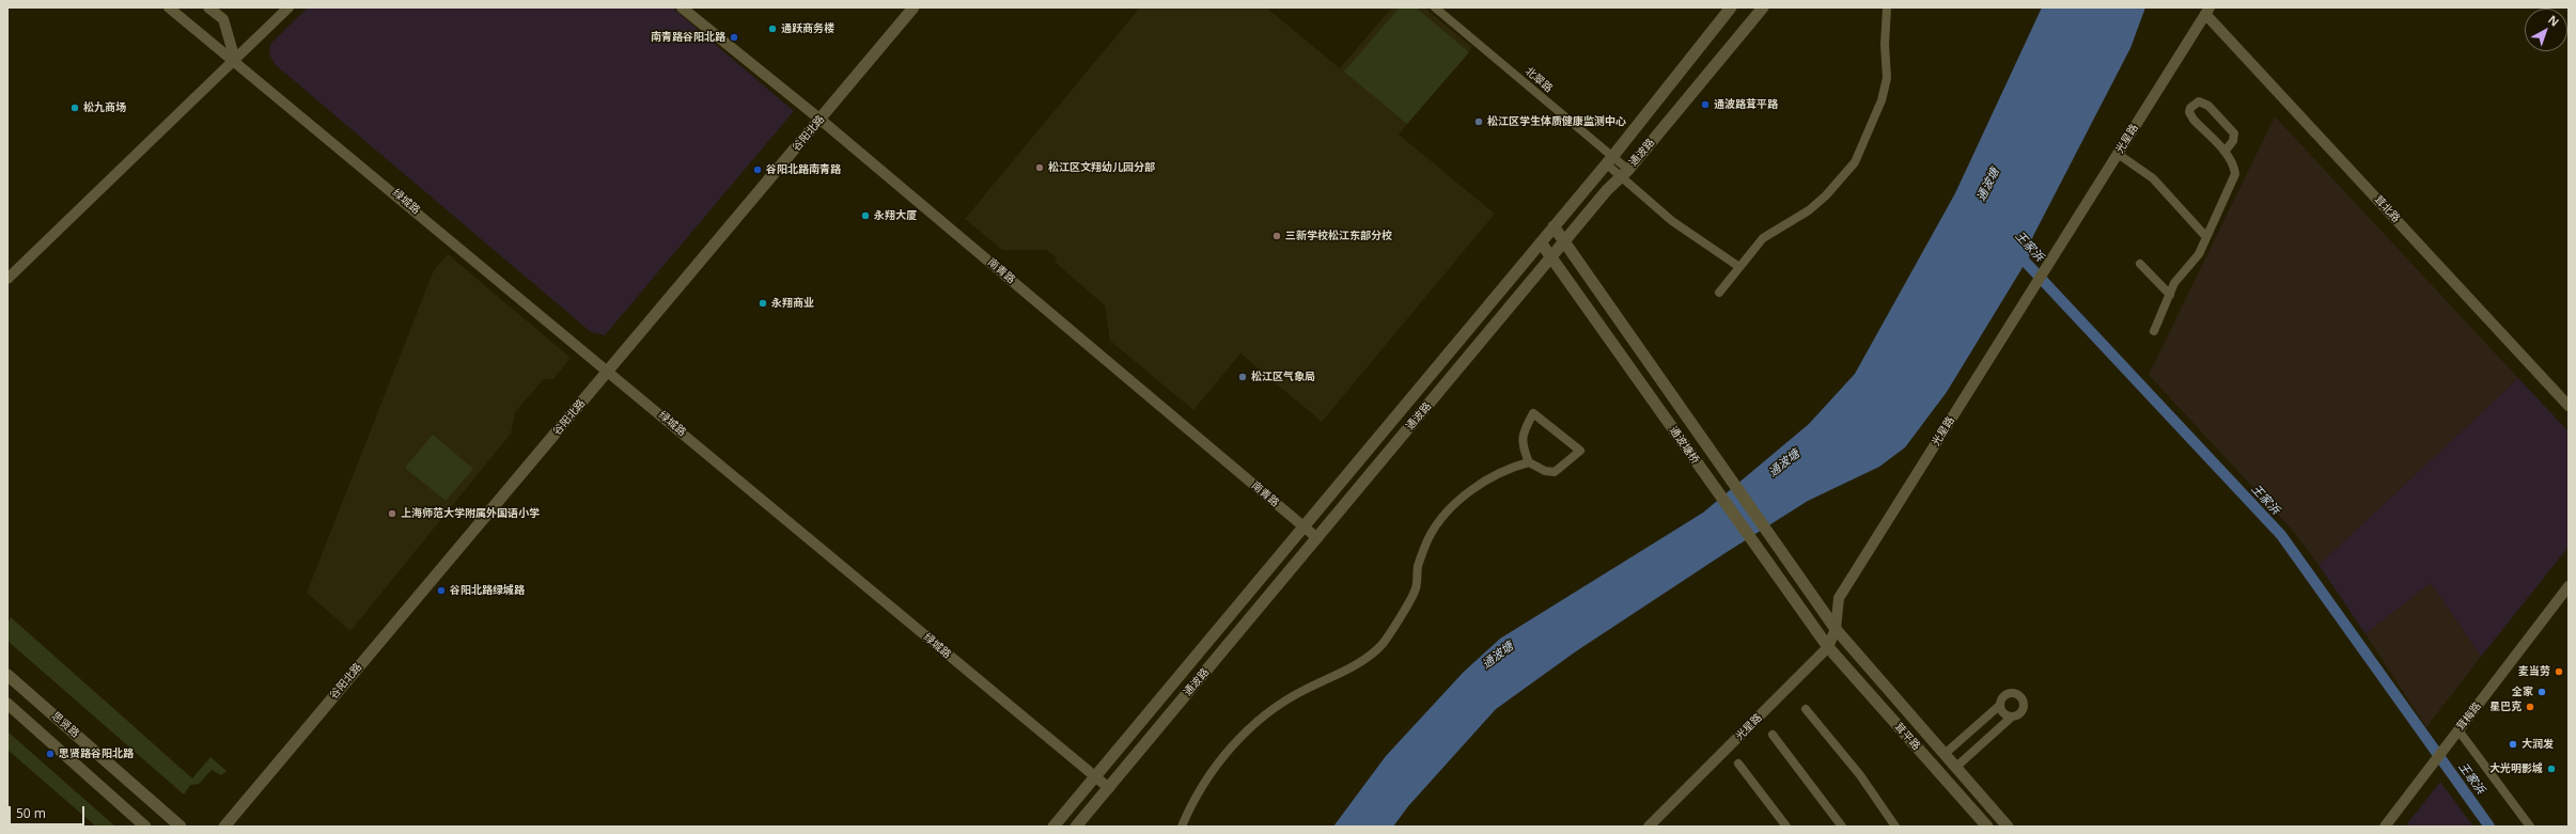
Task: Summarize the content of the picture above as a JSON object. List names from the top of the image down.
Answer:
{
  "streets": {
    "main road": [
      "谷阳北路",
      "通波路",
      "通波塘桥",
      "思贤路",
      "茸平路"
    ],
    "street": [
      "北翠路",
      "光星路",
      "绿城路",
      "茸北路",
      "南青路",
      "茸梅路"
    ]
  },
  "crossings": [
    ["北翠路", "通波路"],
    ["谷阳北路", "绿城路"],
    ["谷阳北路", "南青路"],
    ["光星路", "茸北路"],
    ["光星路", "通波塘桥"],
    ["光星路", "茸平路"],
    ["通波路", "绿城路"],
    ["通波路", "南青路"],
    ["通波路", "通波塘桥"],
    ["通波塘桥", "茸平路"]
  ],
  "water": ["通波塘", "王家浜"],
  "places": [
    "通跃商务楼",
    "南青路谷阳北路",
    "通波路茸平路",
    "松九商场",
    "松江区学生体质健康监测中心",
    "松江区文翔幼儿园分部",
    "谷阳北路南青路",
    "永翔大厦",
    "三新学校松江东部分校",
    "永翔商业",
    "松江区气象局",
    "上海师范大学附属外国语小学",
    "谷阳北路绿城路",
    "麦当劳",
    "全家",
    "星巴克",
    "大润发",
    "思贤路谷阳北路",
    "大光明影城"
  ],
  "scale_bar": "50 m",
  "north": "top right"
}
